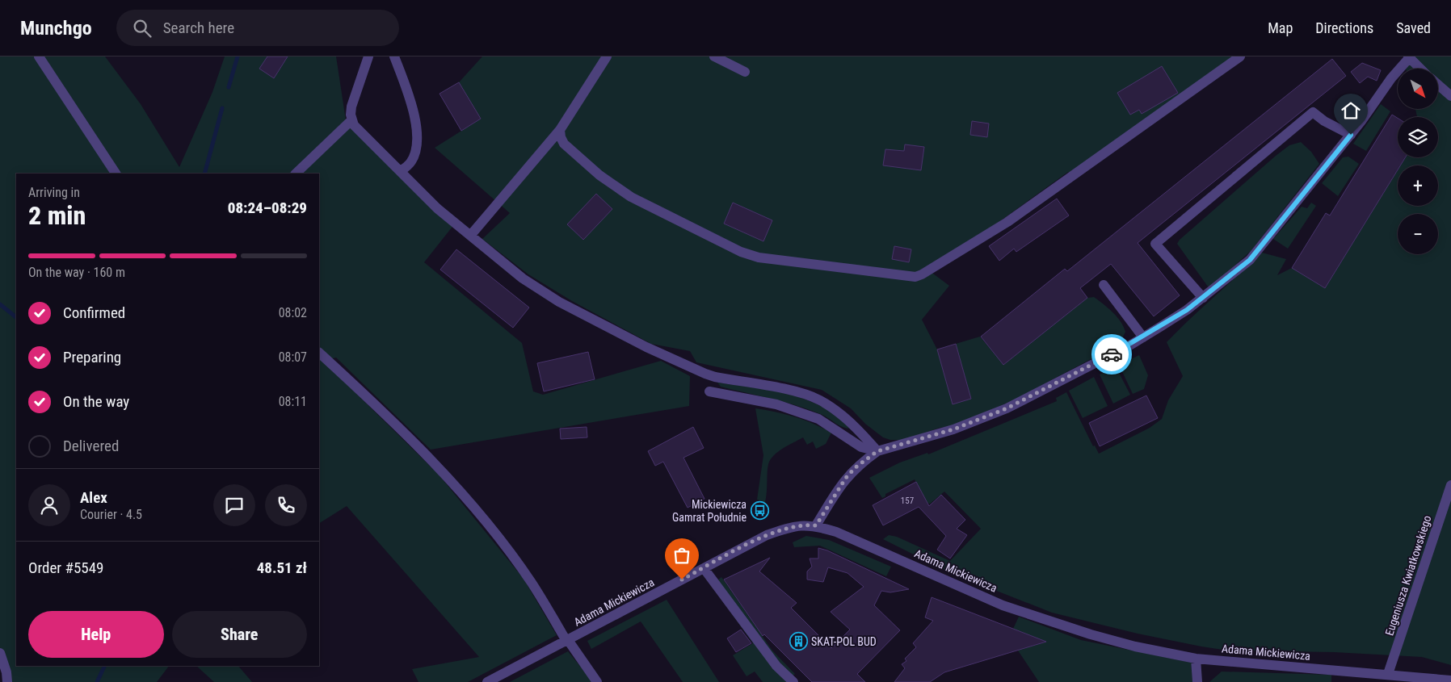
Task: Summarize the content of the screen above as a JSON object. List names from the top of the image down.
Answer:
{
  "streets": {
    "street": ["Adama Mickiewicza", "Eugeniusza Kwiatkowskiego"]
  },
  "crossings": [
    ["Adama Mickiewicza", "Eugeniusza Kwiatkowskiego"]
  ],
  "places": {
    "bus stop": ["Mickiewicza Gamrat Południe"],
    "building": ["SKAT-POL BUD"]
  },
  "house_numbers": ["157"],
  "north": "bottom right",
  "page": {
    "header": "Munchgo",
    "search": "Search here",
    "nav": ["Map", "Directions", "Saved"],
    "map_buttons": ["+", "−"],
    "heading": ["2 min", "Arriving in", "08:24–08:29"],
    "panel": [
      "Alex",
      "Courier · 4.5",
      "Order #5549",
      "48.51 zł"
    ],
    "bar": "On the way · 160 m",
    "list": [
      ["Confirmed", "08:02"],
      ["Preparing", "08:07"],
      ["On the way", "08:11"],
      "Delivered"
    ],
    "buttons": ["Help", "Share"]
  }
}
